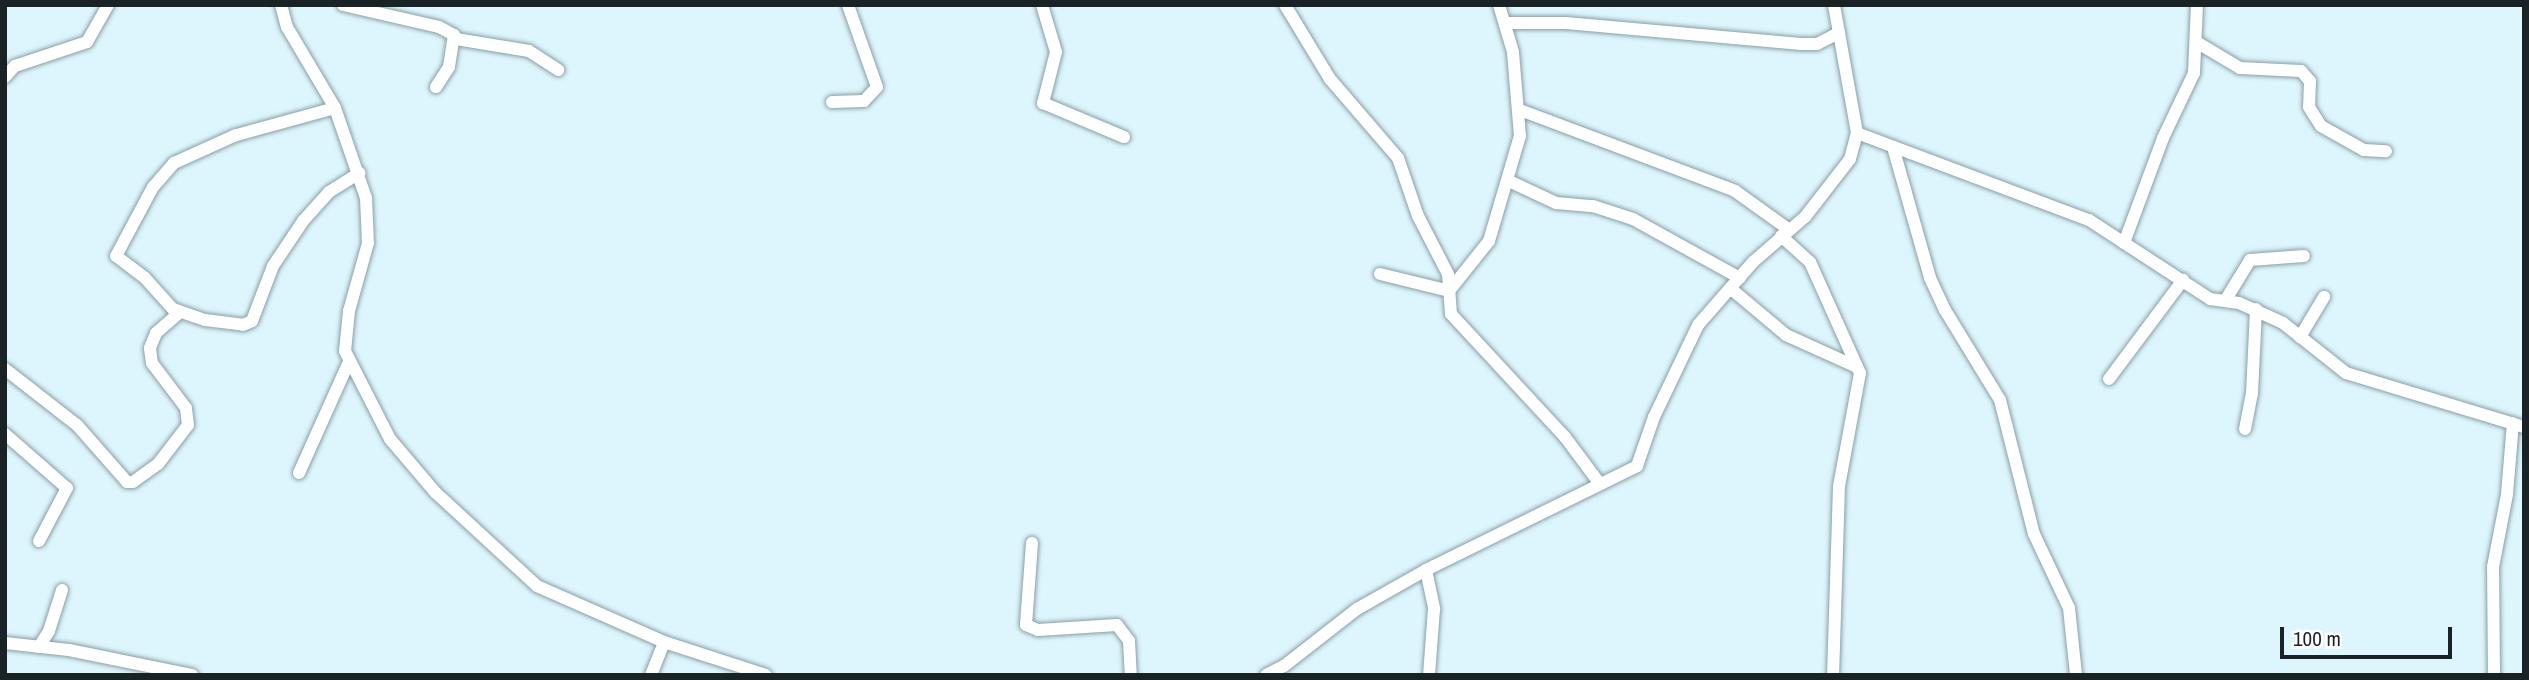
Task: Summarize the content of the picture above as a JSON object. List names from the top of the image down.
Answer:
{
  "scale_bar": "100 m"
}
